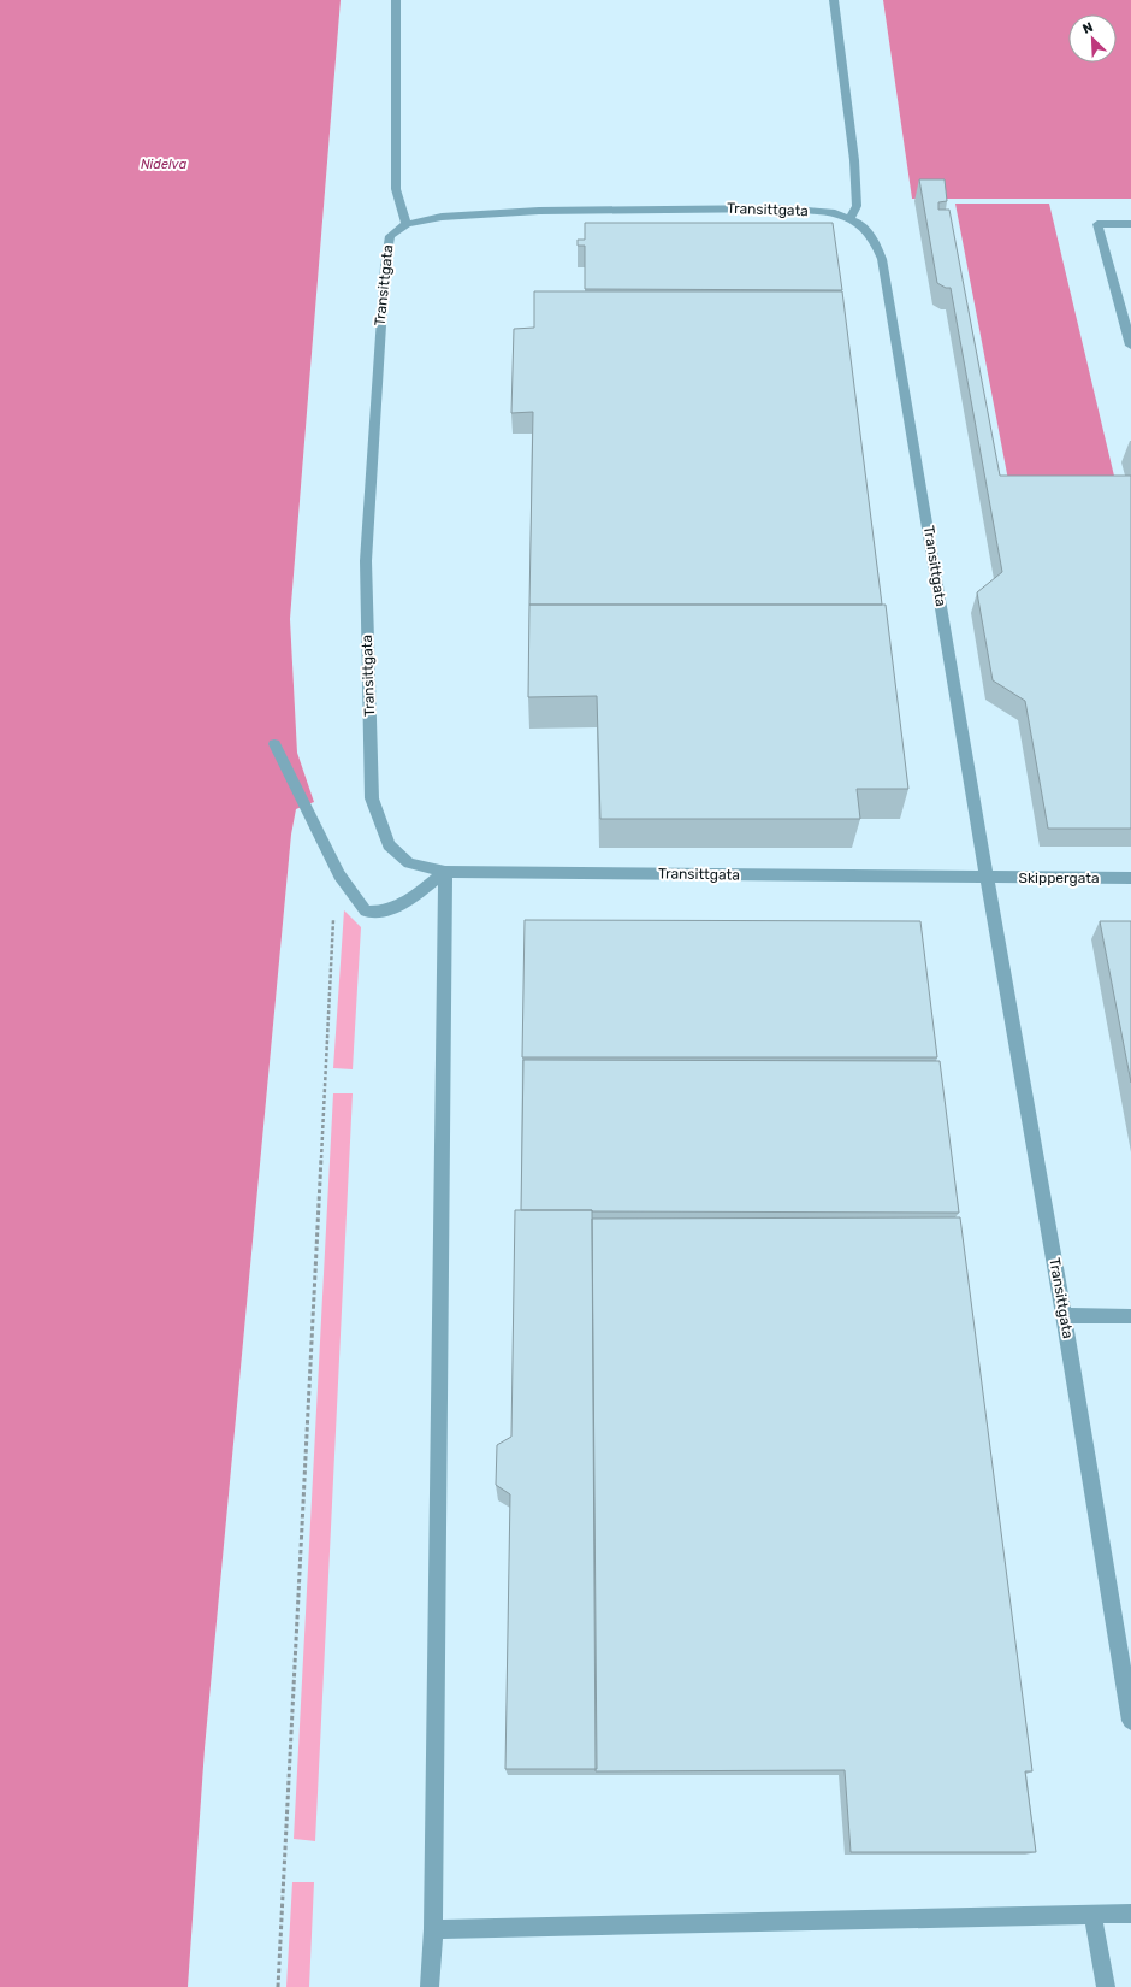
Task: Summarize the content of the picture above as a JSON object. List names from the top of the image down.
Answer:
{
  "streets": {
    "street": ["Transittgata", "Skippergata"]
  },
  "crossings": [
    ["Transittgata", "Skippergata"]
  ],
  "water": ["Nidelva"],
  "north": "top left"
}
